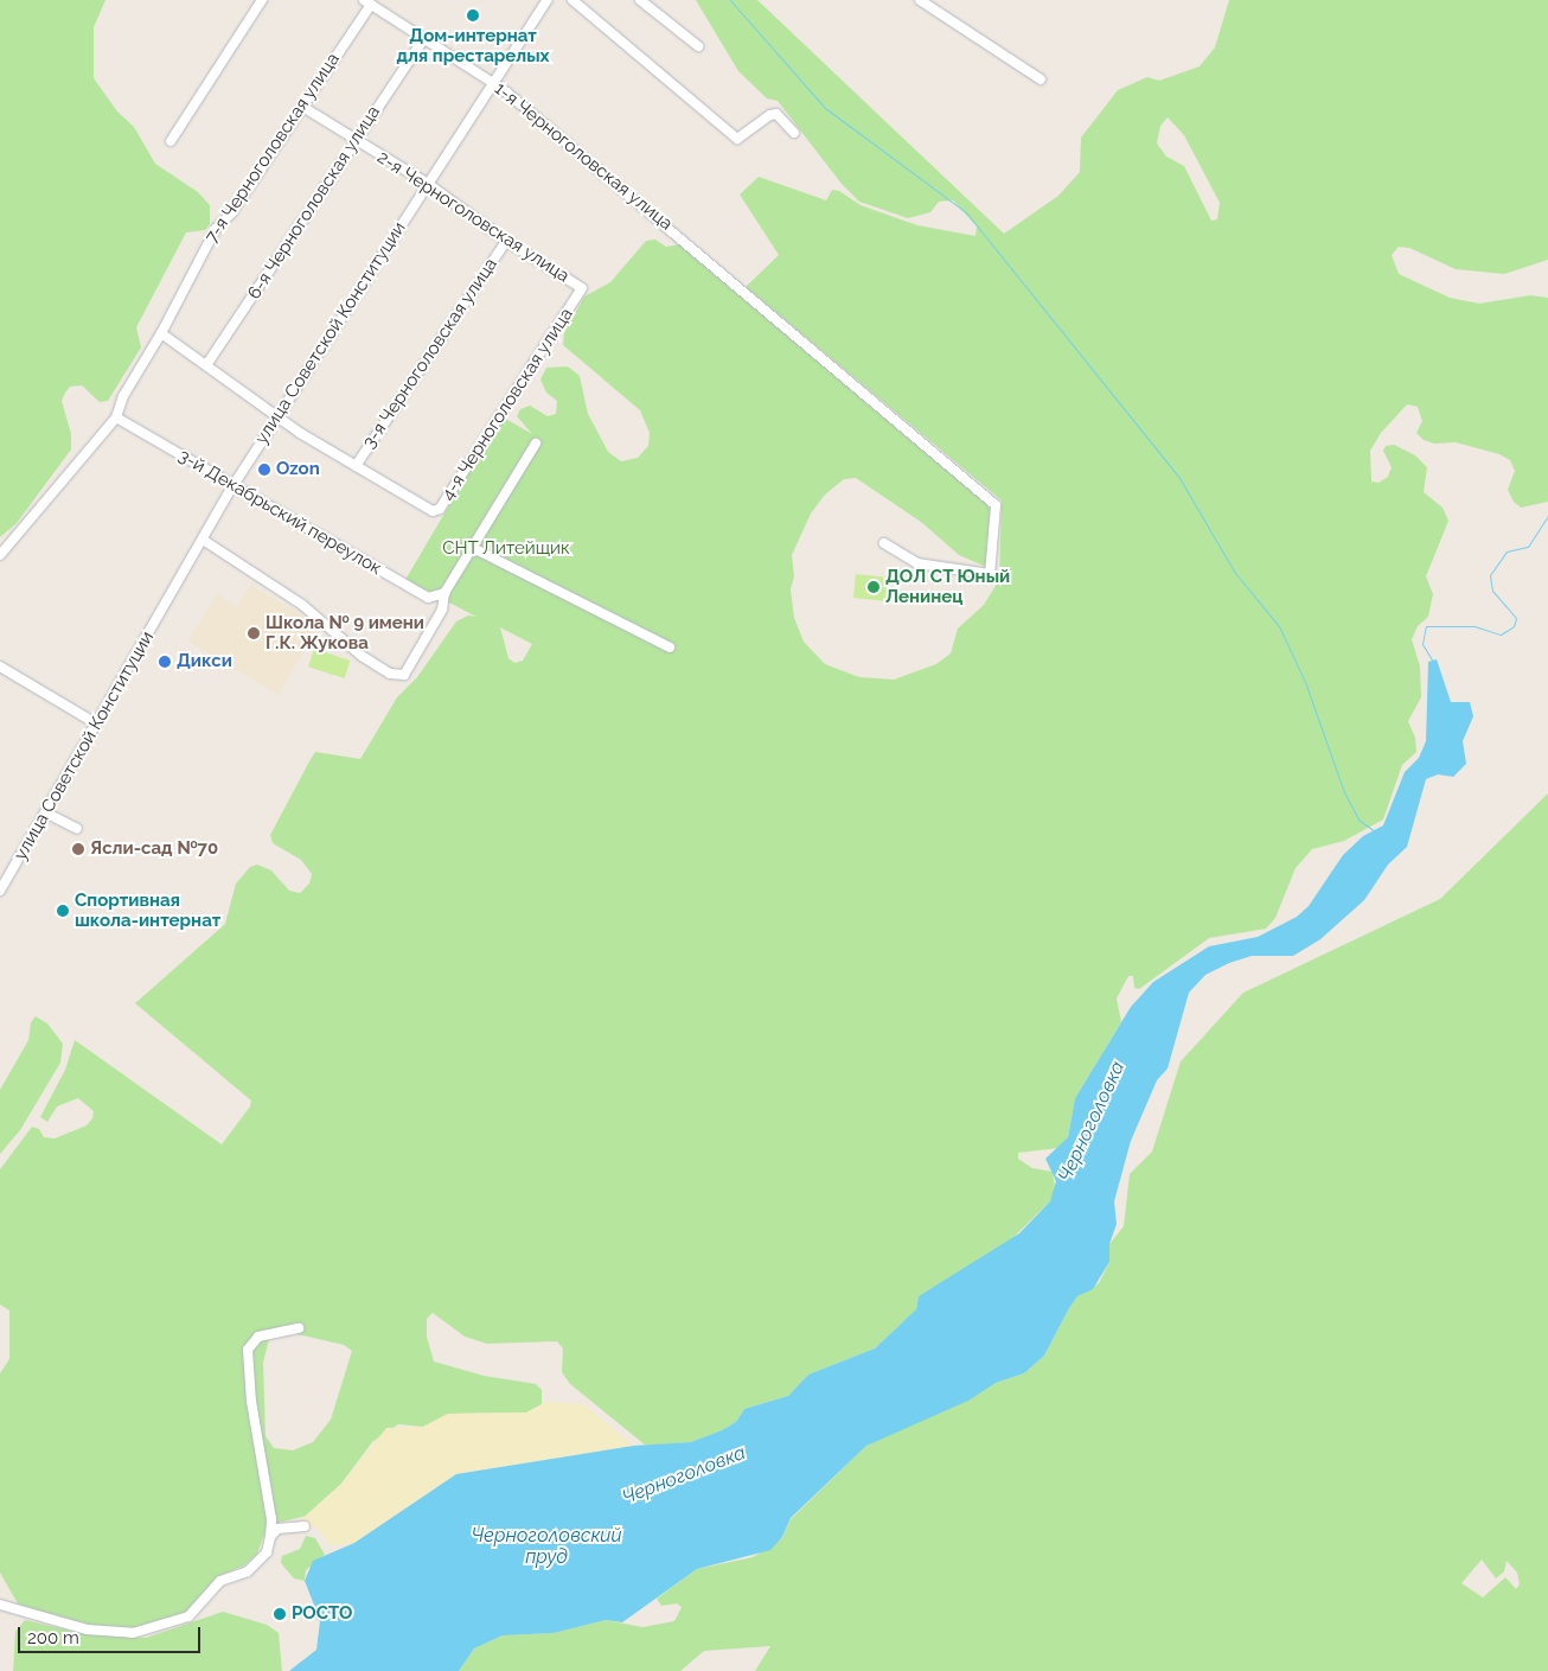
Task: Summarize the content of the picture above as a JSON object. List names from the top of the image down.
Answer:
{
  "streets": {
    "street": [
      "7-я Черноголовская улица",
      "1-я Черноголовская улица",
      "6-я Черноголовская улица",
      "2-я Черноголовская улица",
      "улица Советской Конституции",
      "3-я Черноголовская улица",
      "4-я Черноголовская улица",
      "3-й Декабрьский переулок"
    ]
  },
  "crossings": [
    ["7-я Черноголовская улица", "1-я Черноголовская улица"],
    ["7-я Черноголовская улица", "2-я Черноголовская улица"],
    ["7-я Черноголовская улица", "3-й Декабрьский переулок"],
    ["1-я Черноголовская улица", "6-я Черноголовская улица"],
    ["1-я Черноголовская улица", "улица Советской Конституции"],
    ["6-я Черноголовская улица", "2-я Черноголовская улица"],
    ["2-я Черноголовская улица", "улица Советской Конституции"],
    ["2-я Черноголовская улица", "3-я Черноголовская улица"],
    ["2-я Черноголовская улица", "4-я Черноголовская улица"],
    ["улица Советской Конституции", "3-й Декабрьский переулок"],
    ["3-я Черноголовская улица", "4-я Черноголовская улица"]
  ],
  "water": ["Черноголовка", "Черноголовский пруд"],
  "parks": ["СНТ Литейщик"],
  "places": [
    "Дом-интернат для престарелых",
    "Ozon",
    "ДОЛ СТ Юный Ленинец",
    "Школа № 9 имени Г.К. Жукова",
    "Дикси",
    "Ясли-сад №70",
    "Спортивная школа-интернат",
    "РОСТО"
  ],
  "scale_bar": "200 m"
}
